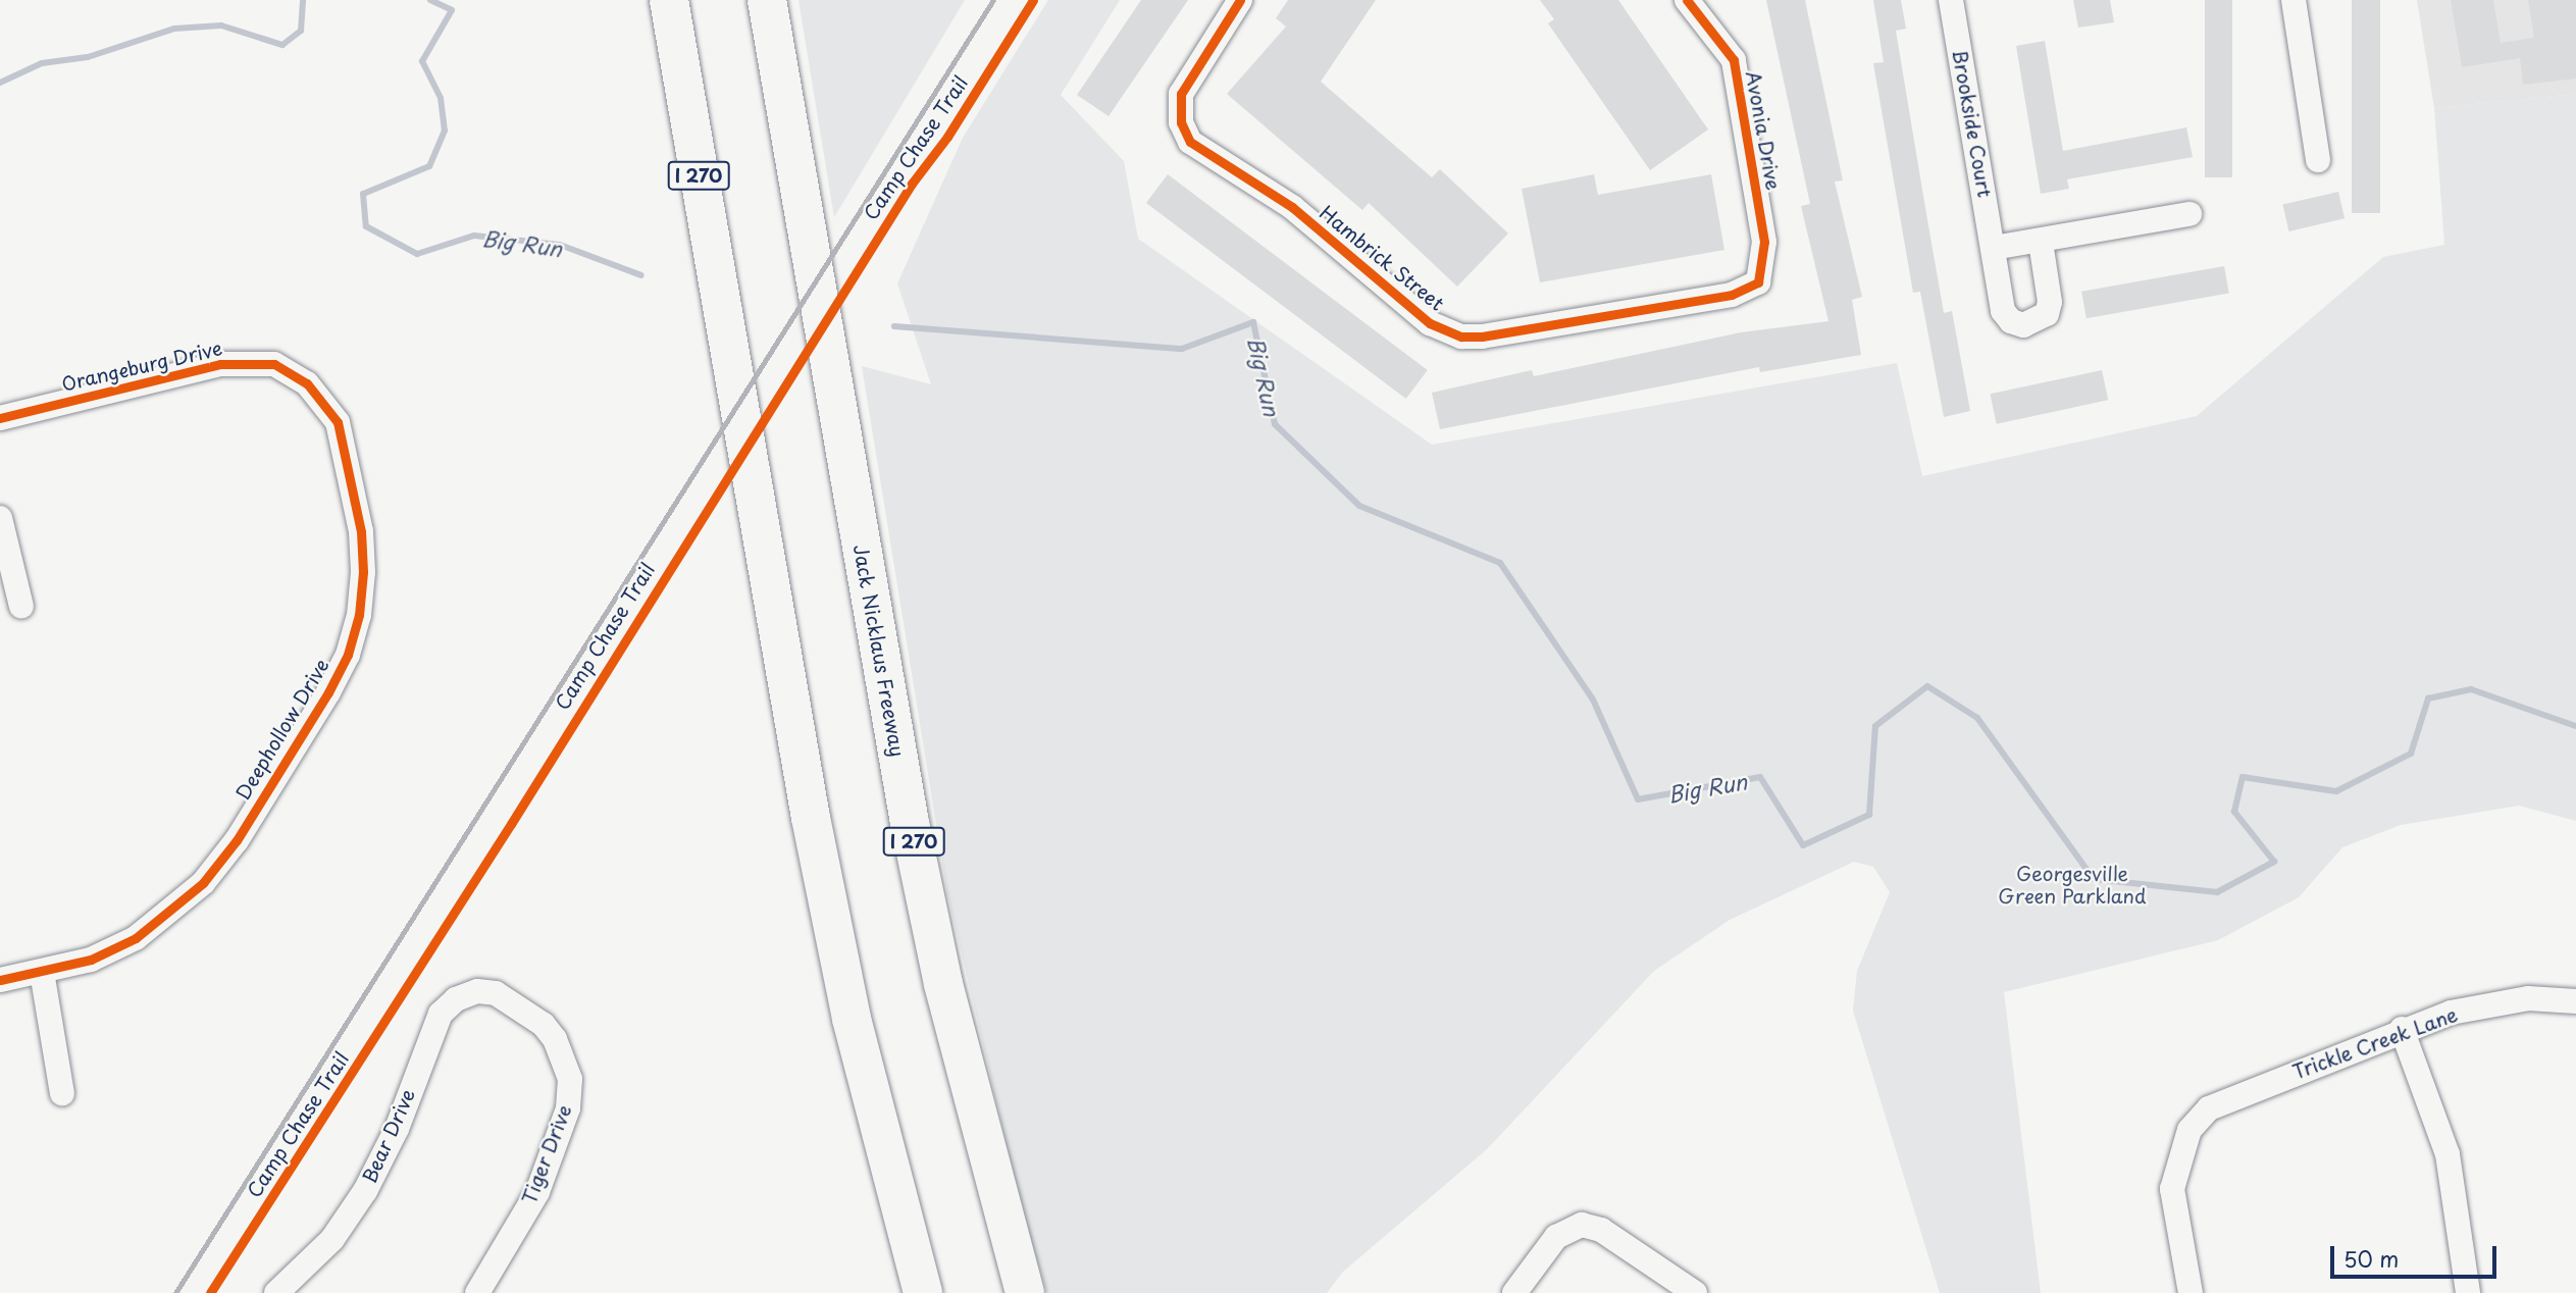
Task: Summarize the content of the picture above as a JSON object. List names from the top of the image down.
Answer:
{
  "streets": {
    "highway": ["I 270", "Jack Nicklaus Freeway"],
    "street": [
      "Brookside Court",
      "Avonia Drive",
      "Hambrick Street",
      "Orangeburg Drive",
      "Deephollow Drive",
      "Trickle Creek Lane",
      "Bear Drive",
      "Tiger Drive"
    ],
    "cycle path": ["Camp Chase Trail"]
  },
  "crossings": [
    ["Avonia Drive", "Hambrick Street"],
    ["Orangeburg Drive", "Deephollow Drive"],
    ["Bear Drive", "Tiger Drive"]
  ],
  "water": ["Big Run"],
  "parks": ["Georgesville Green Parkland"],
  "scale_bar": "50 m"
}
